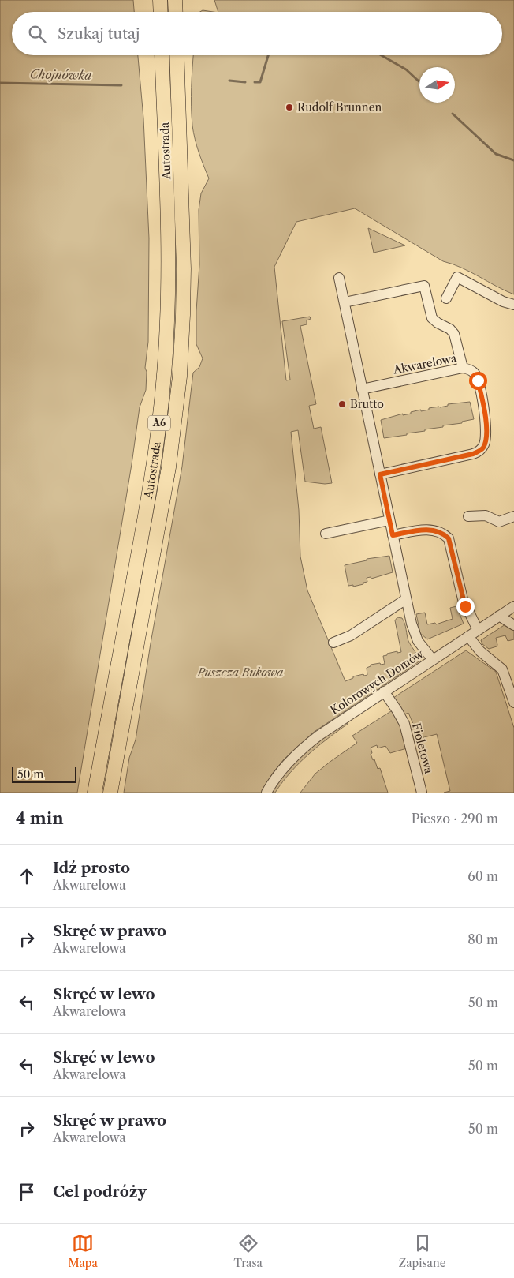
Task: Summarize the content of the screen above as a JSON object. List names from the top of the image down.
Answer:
{
  "streets": {
    "highway": ["Autostrada", "A6"],
    "street": ["Akwarelowa", "Kolorowych Domów", "Fioletowa"]
  },
  "crossings": [
    ["Kolorowych Domów", "Fioletowa"]
  ],
  "water": ["Chojnówka"],
  "parks": ["Puszcza Bukowa"],
  "places": ["Rudolf Brunnen", "Brutto"],
  "scale_bar": "50 m",
  "north": "right",
  "page": {
    "search": "Szukaj tutaj",
    "scale": "50 m",
    "heading": ["4 min", "Pieszo · 290 m"],
    "list": [
      ["Idź prosto", "Akwarelowa", "60 m"],
      ["Skręć w prawo", "Akwarelowa", "80 m"],
      ["Skręć w lewo", "Akwarelowa", "50 m"],
      ["Skręć w lewo", "Akwarelowa", "50 m"],
      ["Skręć w prawo", "Akwarelowa", "50 m"],
      "Cel podróży"
    ],
    "nav": ["Mapa", "Trasa", "Zapisane"]
  }
}
